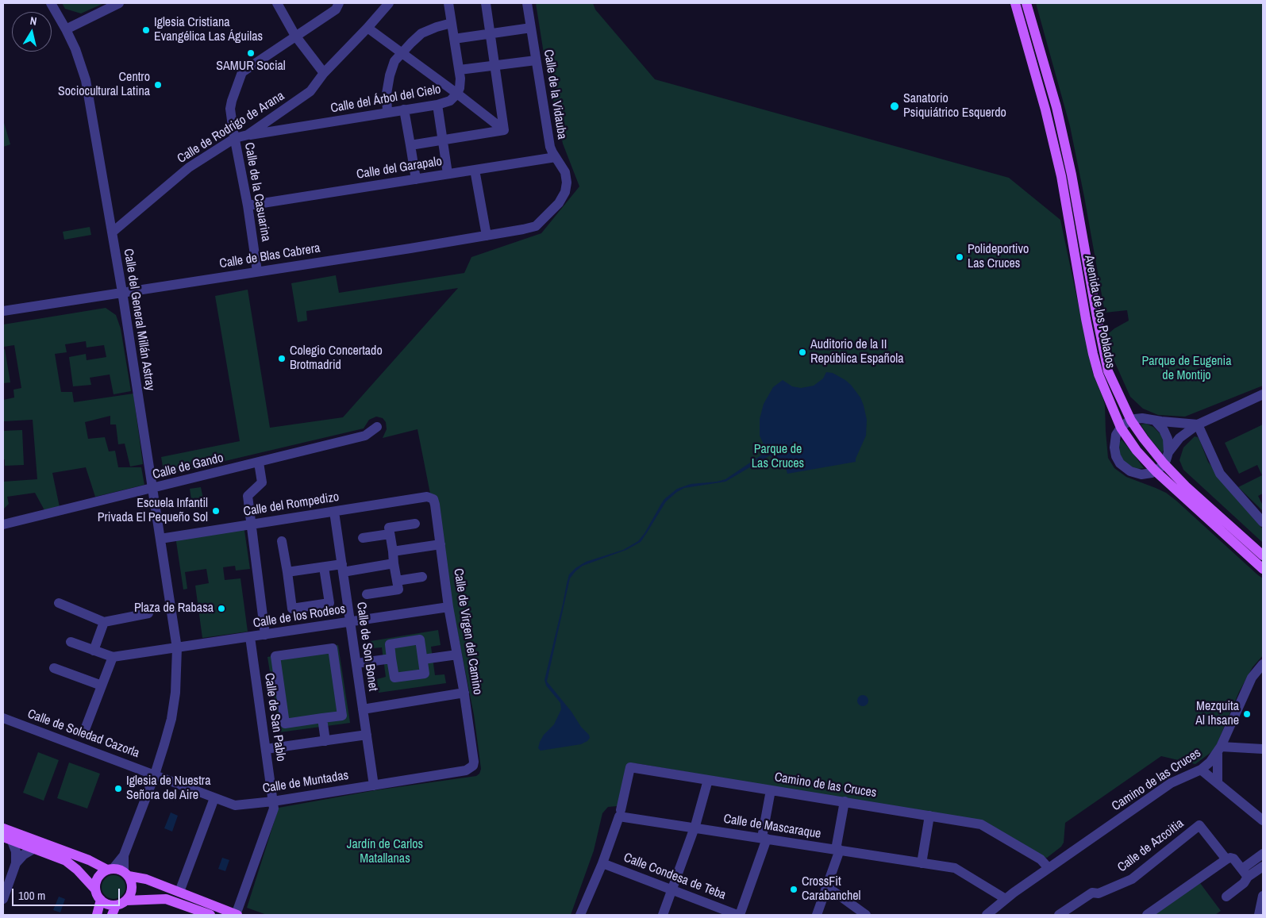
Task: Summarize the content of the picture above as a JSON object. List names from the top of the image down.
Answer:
{
  "streets": {
    "main road": ["Avenida de los Poblados"],
    "street": [
      "Calle de la Vidauba",
      "Calle del Árbol del Cielo",
      "Calle de Rodrigo de Arana",
      "Calle del Garapalo",
      "Calle de la Casuarina",
      "Calle de Blas Cabrera",
      "Calle del General Millán Astray",
      "Calle de Gando",
      "Calle del Rompedizo",
      "Calle de los Rodeos",
      "Calle de Virgen del Camino",
      "Calle de Son Bonet",
      "Calle de San Pablo",
      "Calle de Soledad Cazorla",
      "Camino de las Cruces",
      "Calle de Muntadas",
      "Calle de Mascaraque",
      "Calle de Azcoitia",
      "Calle Condesa de Teba"
    ]
  },
  "crossings": [
    ["Calle de la Vidauba", "Calle del Garapalo"],
    ["Calle de la Vidauba", "Calle de Blas Cabrera"],
    ["Calle del Árbol del Cielo", "Calle de Rodrigo de Arana"],
    ["Calle de Rodrigo de Arana", "Calle de la Casuarina"],
    ["Calle de Rodrigo de Arana", "Calle del General Millán Astray"],
    ["Calle del Garapalo", "Calle de la Casuarina"],
    ["Calle de la Casuarina", "Calle de Blas Cabrera"],
    ["Calle de Blas Cabrera", "Calle del General Millán Astray"],
    ["Calle del General Millán Astray", "Calle de Gando"],
    ["Calle del General Millán Astray", "Calle del Rompedizo"],
    ["Calle del General Millán Astray", "Calle de los Rodeos"],
    ["Calle del General Millán Astray", "Calle de Soledad Cazorla"],
    ["Calle del General Millán Astray", "Calle de Muntadas"],
    ["Calle del Rompedizo", "Calle de Virgen del Camino"],
    ["Calle del Rompedizo", "Calle de Son Bonet"],
    ["Calle de los Rodeos", "Calle de Virgen del Camino"],
    ["Calle de los Rodeos", "Calle de Son Bonet"],
    ["Calle de los Rodeos", "Calle de San Pablo"],
    ["Calle de Virgen del Camino", "Calle de Muntadas"],
    ["Calle de Son Bonet", "Calle de Muntadas"],
    ["Calle de San Pablo", "Calle de Muntadas"],
    ["Calle de Soledad Cazorla", "Calle de Muntadas"],
    ["Camino de las Cruces", "Calle de Mascaraque"]
  ],
  "parks": ["Parque de Eugenia de Montijo", "Parque de Las Cruces", "Jardín de Carlos Matallanas"],
  "places": [
    "Iglesia Cristiana Evangélica Las Águilas",
    "SAMUR Social",
    "Centro Sociocultural Latina",
    "Sanatorio Psiquiátrico Esquerdo",
    "Polideportivo Las Cruces",
    "Auditorio de la II República Española",
    "Colegio Concertado Brotmadrid",
    "Escuela Infantil Privada El Pequeño Sol",
    "Plaza de Rabasa",
    "Mezquita Al Ihsane",
    "Iglesia de Nuestra Señora del Aire",
    "CrossFit Carabanchel"
  ],
  "scale_bar": "100 m",
  "north": "top"
}
